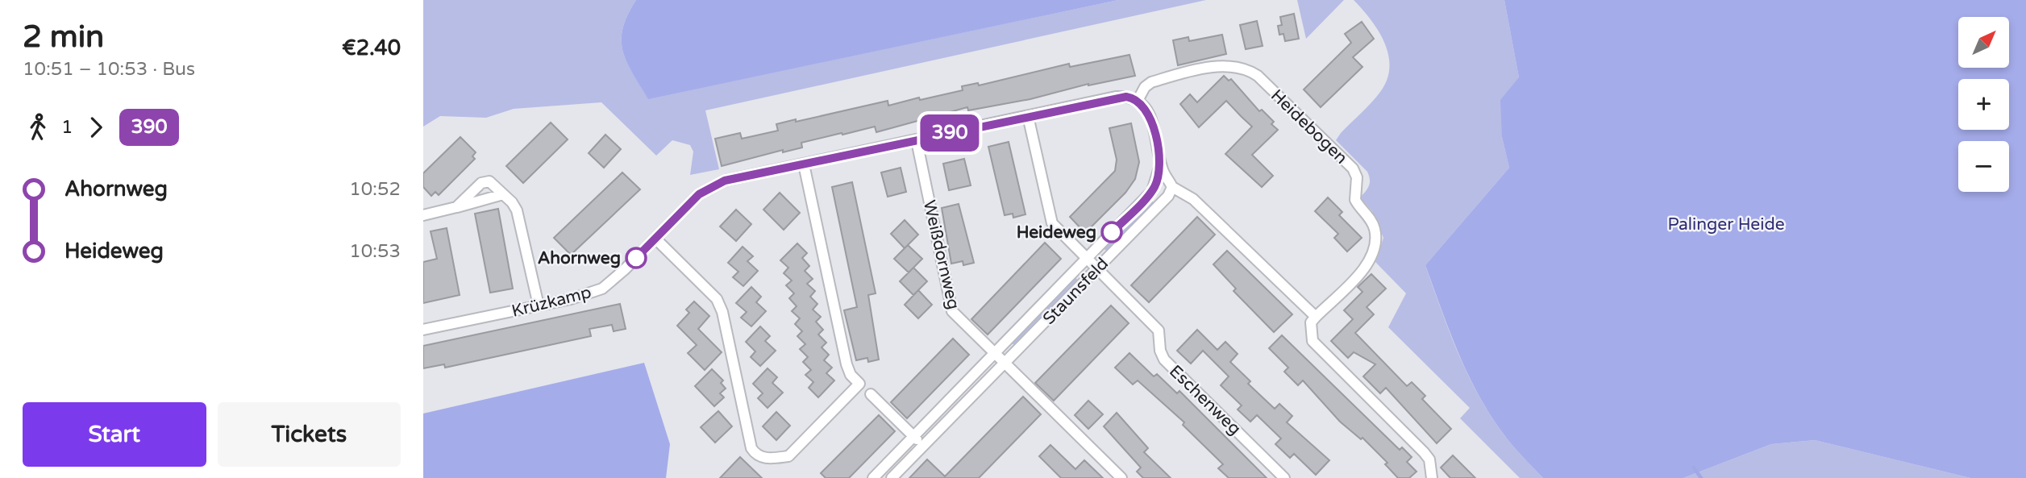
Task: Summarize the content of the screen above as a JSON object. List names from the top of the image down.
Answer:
{
  "streets": {
    "street": [
      "Heidebogen",
      "Weißdornweg",
      "Staunsfeld",
      "Krüzkamp",
      "Eschenweg"
    ]
  },
  "crossings": [
    ["Heidebogen", "Krüzkamp"],
    ["Weißdornweg", "Staunsfeld"],
    ["Weißdornweg", "Krüzkamp"],
    ["Staunsfeld", "Eschenweg"],
    ["Krüzkamp", "Eschenweg"]
  ],
  "parks": ["Palinger Heide"],
  "places": ["Heideweg", "Ahornweg"],
  "lines": ["bus line 390"],
  "north": "top right",
  "page": {
    "heading": ["2 min", "10:51 – 10:53 · Bus", "€2.40"],
    "on_map": "390",
    "map_buttons": ["+", "−"],
    "legs": ["1", "390"],
    "list": [
      {
        "name": "Ahornweg",
        "value": "10:52"
      },
      {
        "name": "Heideweg",
        "value": "10:53"
      }
    ],
    "buttons": ["Start", "Tickets"]
  }
}
